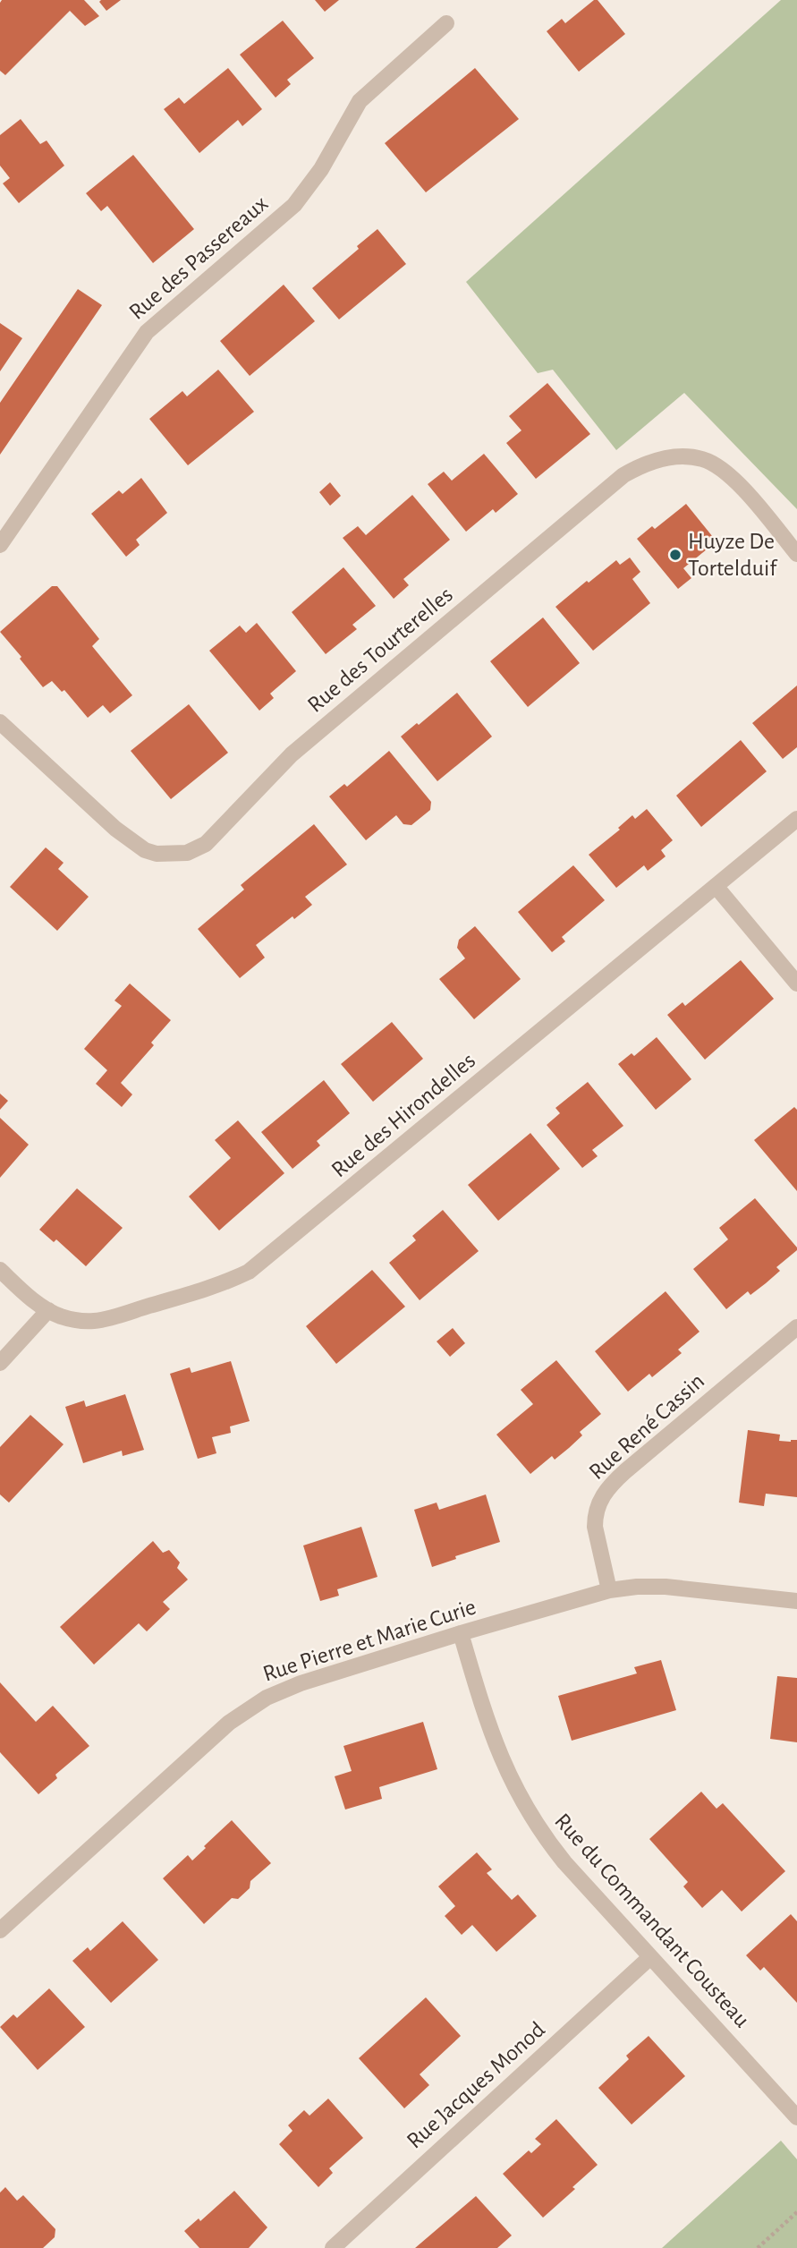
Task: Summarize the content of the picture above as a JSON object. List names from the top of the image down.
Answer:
{
  "streets": {
    "street": [
      "Rue des Passereaux",
      "Rue des Tourterelles",
      "Rue des Hirondelles",
      "Rue René Cassin",
      "Rue Pierre et Marie Curie",
      "Rue du Commandant Cousteau",
      "Rue Jacques Monod"
    ]
  },
  "crossings": [
    ["Rue René Cassin", "Rue Pierre et Marie Curie"],
    ["Rue Pierre et Marie Curie", "Rue du Commandant Cousteau"],
    ["Rue du Commandant Cousteau", "Rue Jacques Monod"]
  ],
  "places": ["Huyze De Tortelduif"]
}
